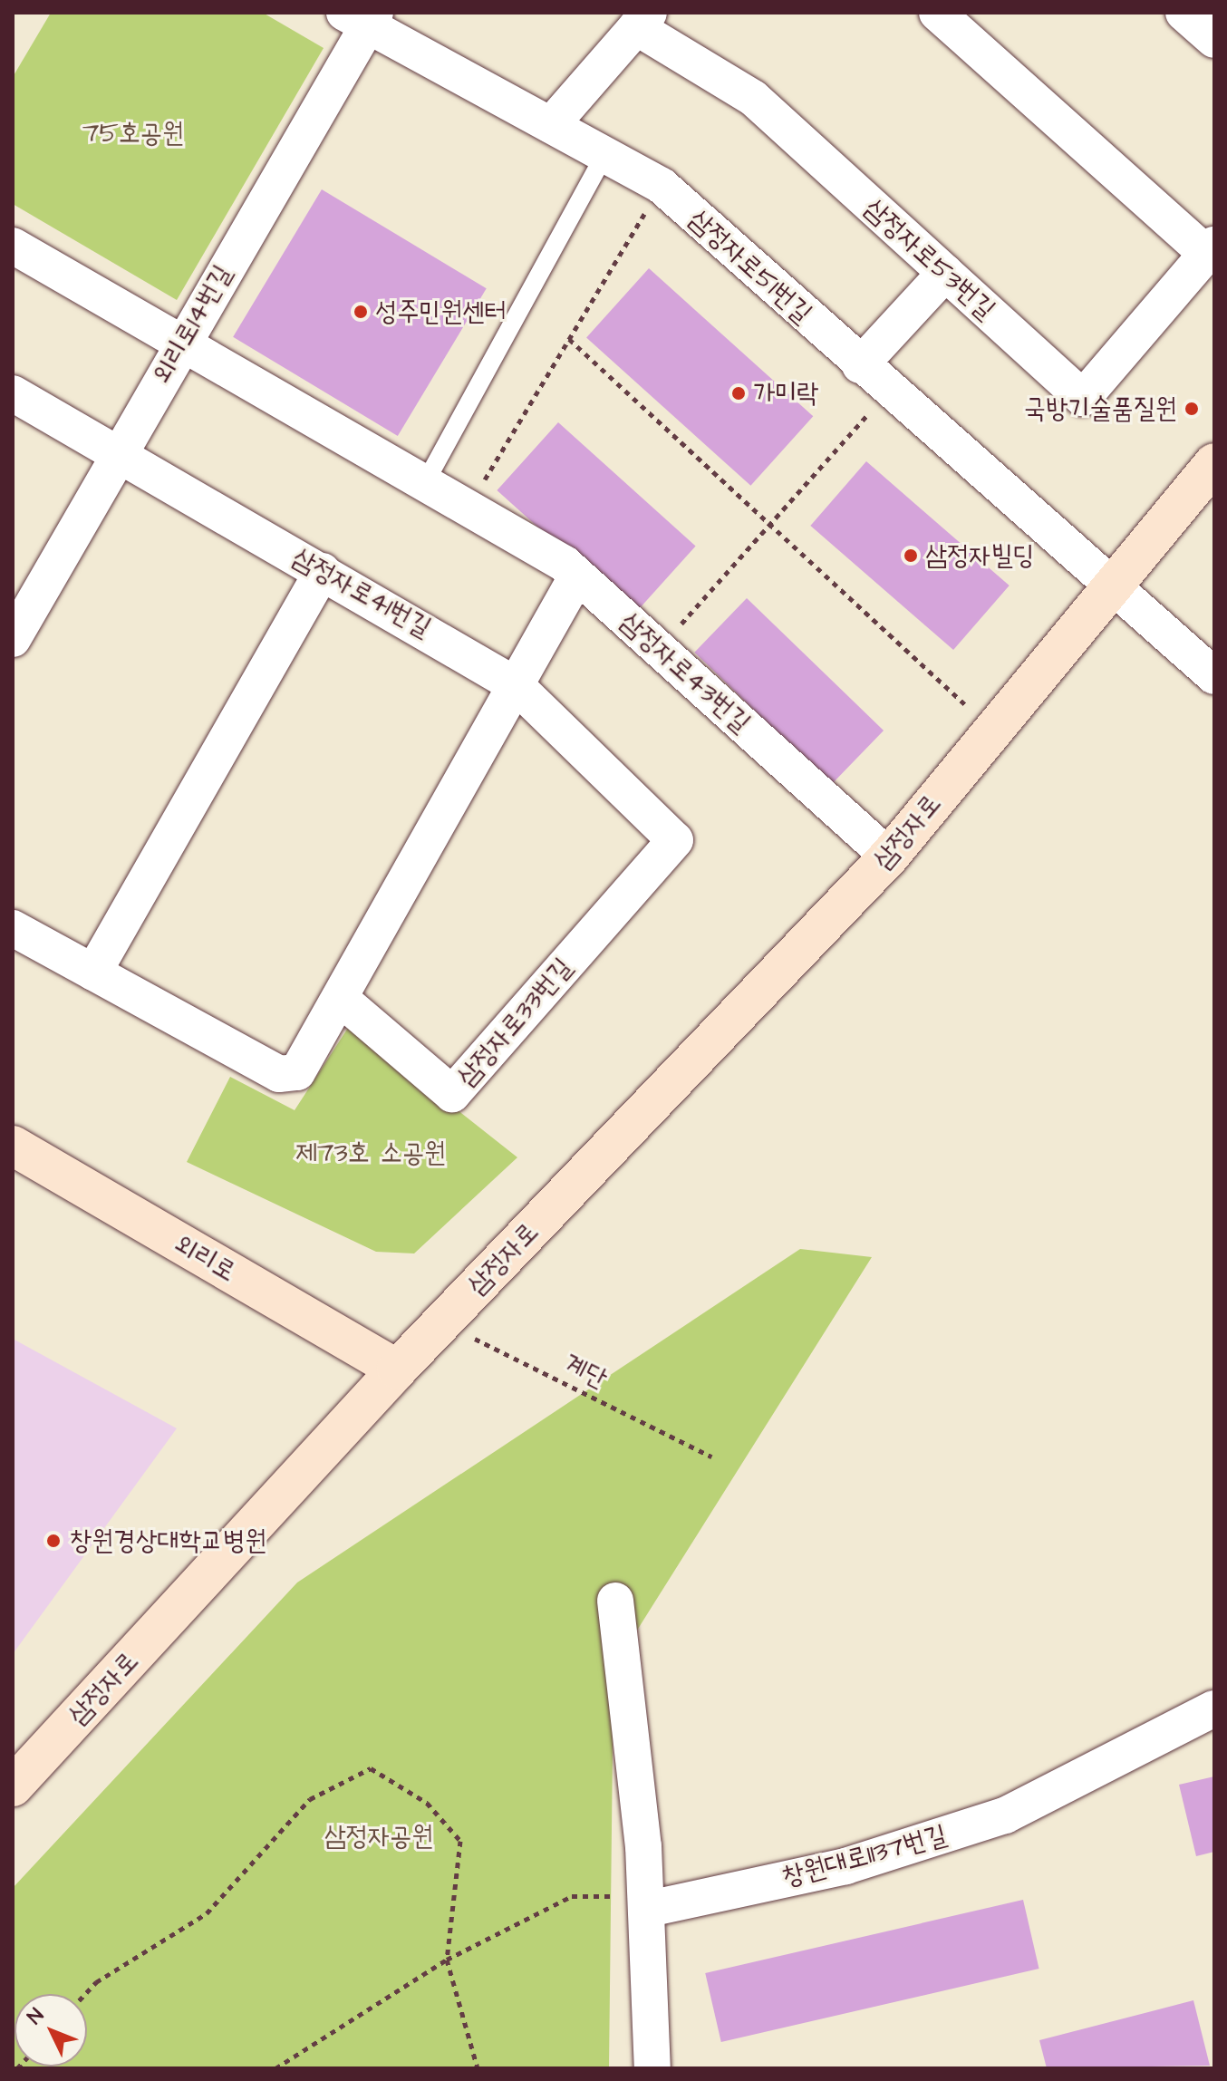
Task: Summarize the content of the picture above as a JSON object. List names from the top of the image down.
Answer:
{
  "streets": {
    "street": [
      "삼정자로53번길",
      "삼정자로51번길",
      "외리로14번길",
      "삼정자로41번길",
      "삼정자로43번길",
      "삼정자로",
      "삼정자로33번길",
      "외리로",
      "창원대로1137번길"
    ],
    "path": ["계단"]
  },
  "crossings": [
    ["삼정자로51번길", "외리로14번길"],
    ["삼정자로51번길", "삼정자로"],
    ["외리로14번길", "삼정자로41번길"],
    ["외리로14번길", "삼정자로43번길"],
    ["삼정자로41번길", "삼정자로33번길"],
    ["삼정자로43번길", "삼정자로"],
    ["삼정자로", "외리로"],
    ["삼정자로", "계단"]
  ],
  "parks": ["75호공원", "제73호 소공원", "삼정자공원"],
  "places": [
    "성주민원센터",
    "가미락",
    "국방기술품질원",
    "삼정자빌딩",
    "창원경상대학교병원"
  ],
  "north": "top left"
}
